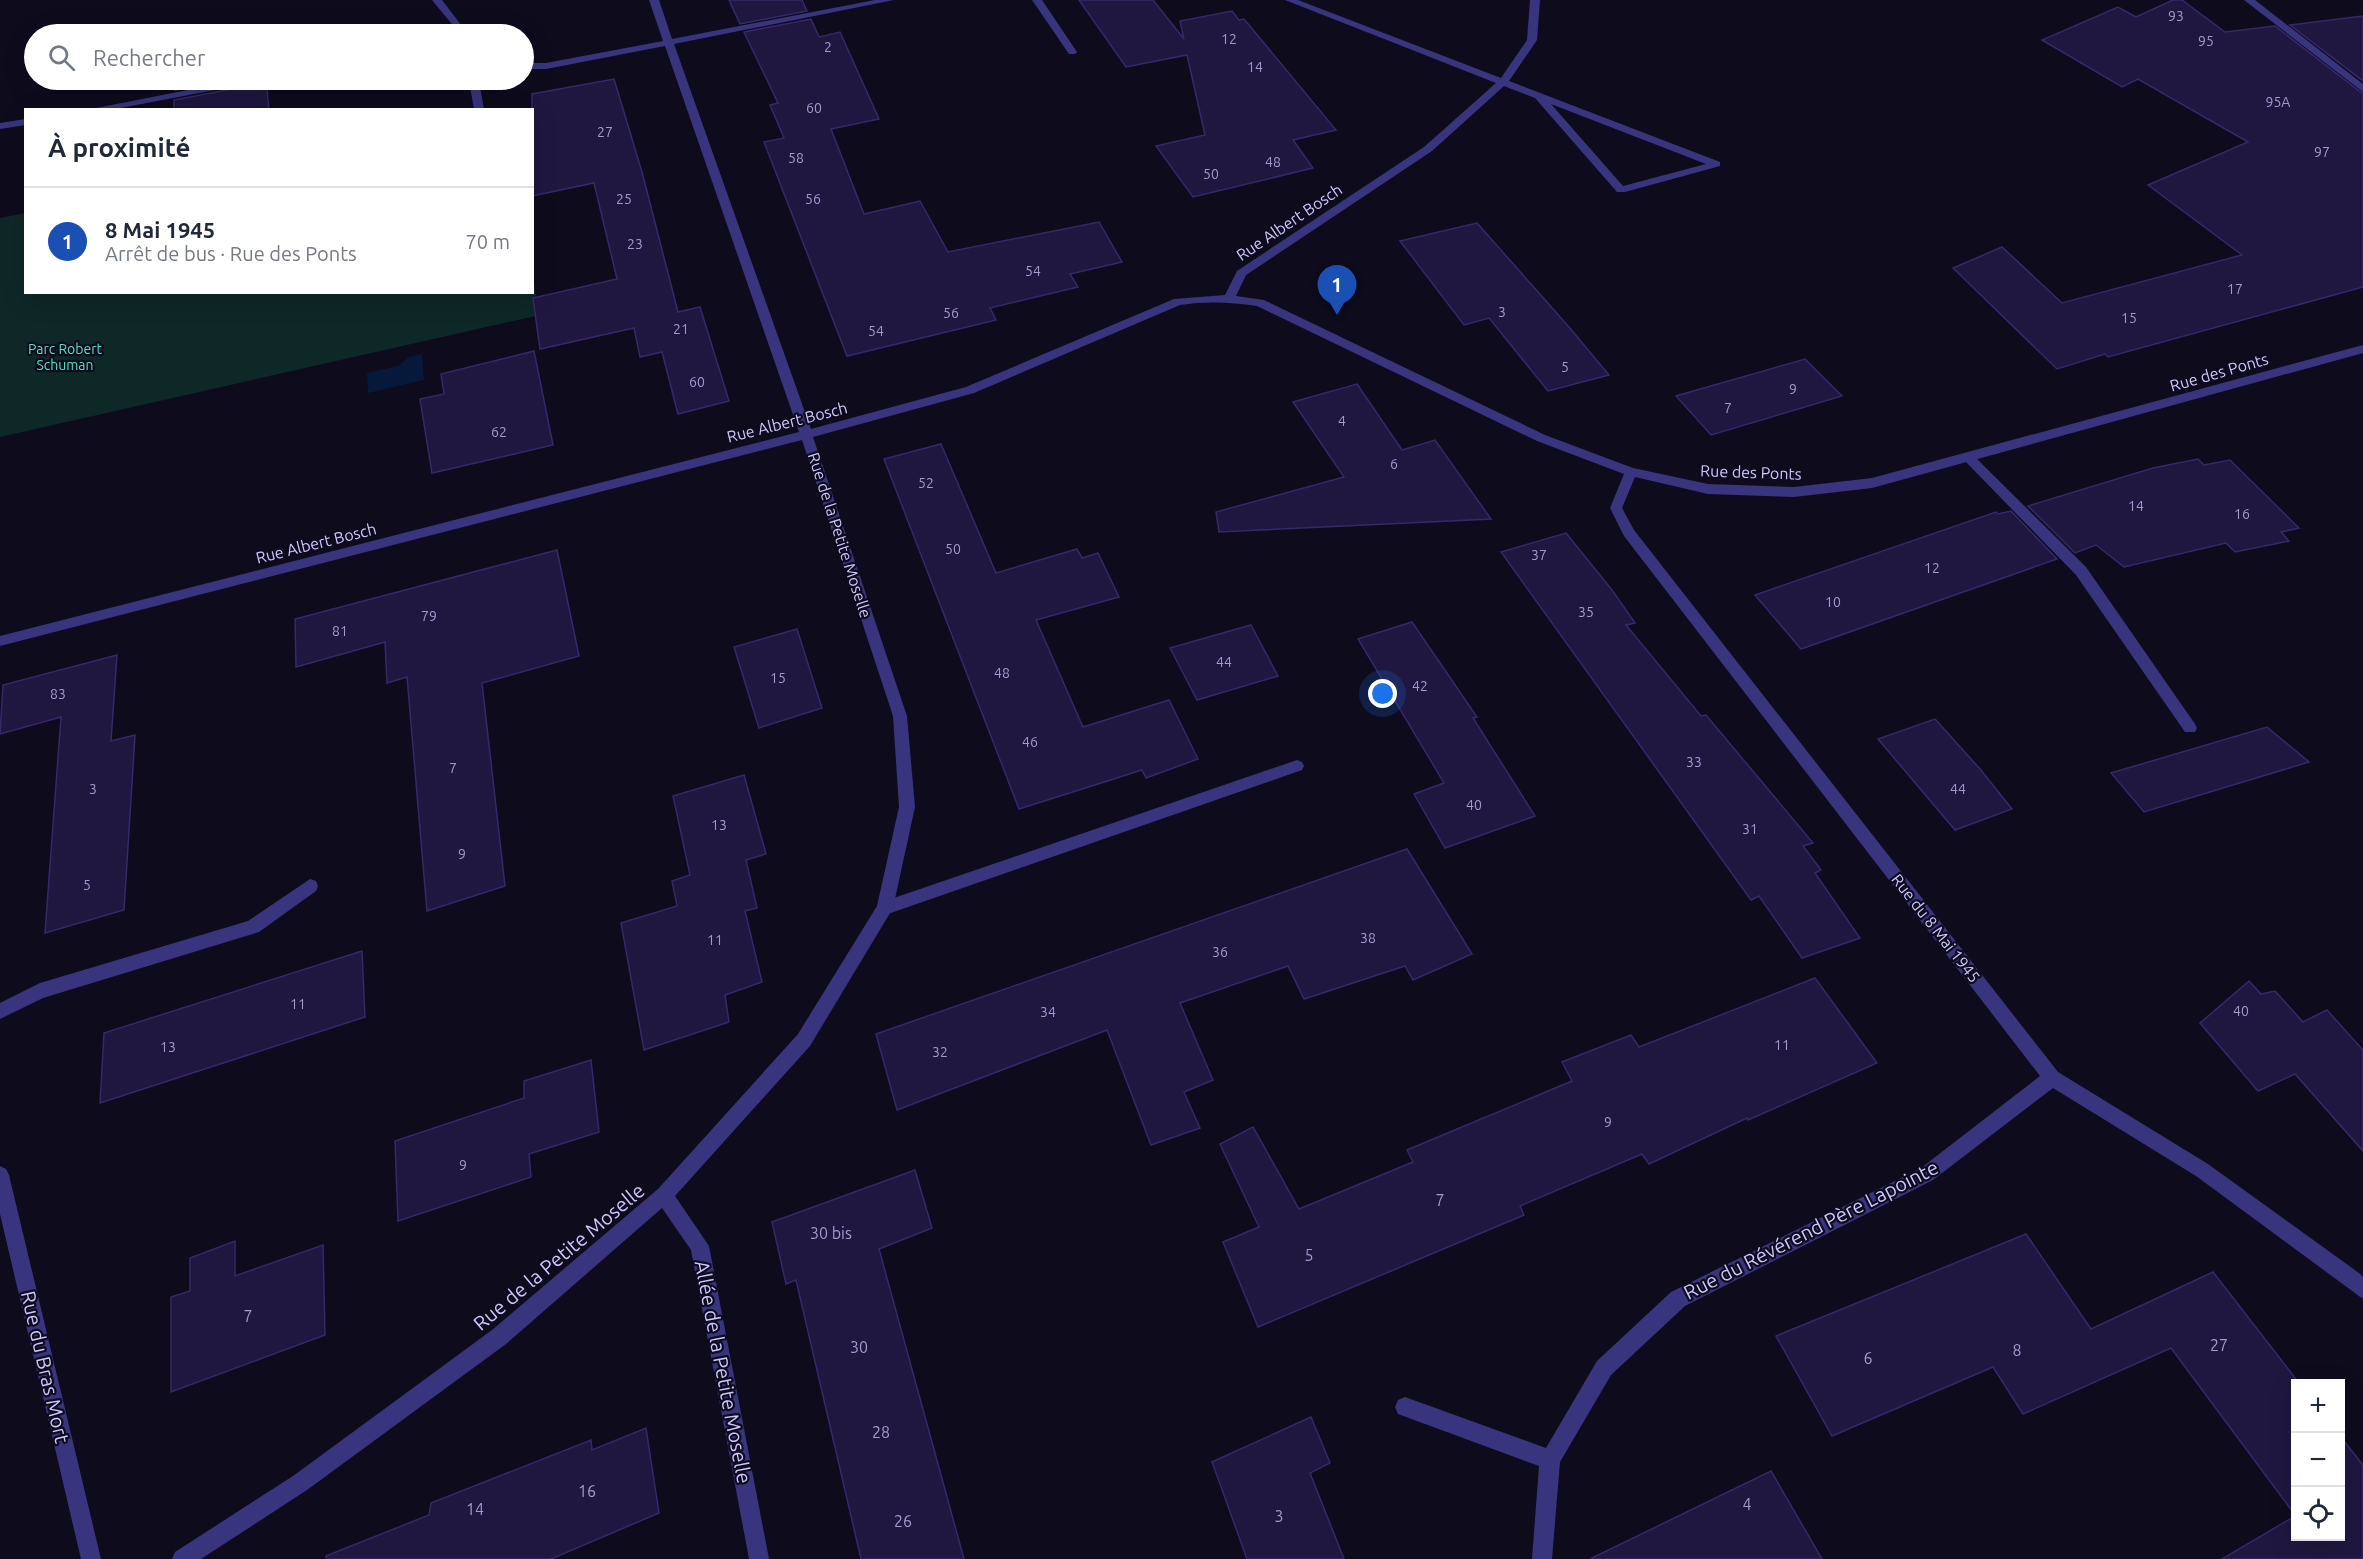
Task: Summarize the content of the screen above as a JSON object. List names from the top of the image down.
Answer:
{
  "streets": {
    "street": [
      "Rue Albert Bosch",
      "Rue des Ponts",
      "Rue de la Petite Moselle",
      "Rue du 8 Mai 1945",
      "Rue du Révérend Père Lapointe",
      "Rue du Bras Mort",
      "Allée de la Petite Moselle"
    ]
  },
  "crossings": [
    ["Rue Albert Bosch", "Rue des Ponts"],
    ["Rue Albert Bosch", "Rue de la Petite Moselle"],
    ["Rue des Ponts", "Rue du 8 Mai 1945"],
    ["Rue de la Petite Moselle", "Allée de la Petite Moselle"],
    ["Rue du 8 Mai 1945", "Rue du Révérend Père Lapointe"]
  ],
  "parks": ["Parc Robert Schuman"],
  "house_numbers": [
    "93",
    "12",
    "95",
    "2",
    "14",
    "95A",
    "60",
    "27",
    "97",
    "58",
    "48",
    "50",
    "25",
    "56",
    "23",
    "54",
    "17",
    "3",
    "56",
    "15",
    "21",
    "54",
    "5",
    "60",
    "9",
    "7",
    "4",
    "62",
    "6",
    "52",
    "14",
    "16",
    "50",
    "37",
    "12",
    "10",
    "35",
    "79",
    "81",
    "44",
    "48",
    "15",
    "42",
    "83",
    "46",
    "33",
    "7",
    "3",
    "44",
    "40",
    "13",
    "31",
    "9",
    "5",
    "38",
    "11",
    "36",
    "11",
    "40",
    "34",
    "11",
    "13",
    "32",
    "9",
    "9",
    "7",
    "30 bis",
    "5",
    "7",
    "27",
    "30",
    "8",
    "6",
    "28",
    "16",
    "4",
    "14",
    "3",
    "26"
  ],
  "page": {
    "search": "Rechercher",
    "heading": "À proximité",
    "list": [
      {
        "mark": "1",
        "name": "8 Mai 1945",
        "note": "Arrêt de bus · Rue des Ponts",
        "value": "70 m"
      }
    ],
    "pins": "1",
    "map_buttons": ["+", "−"]
  }
}
